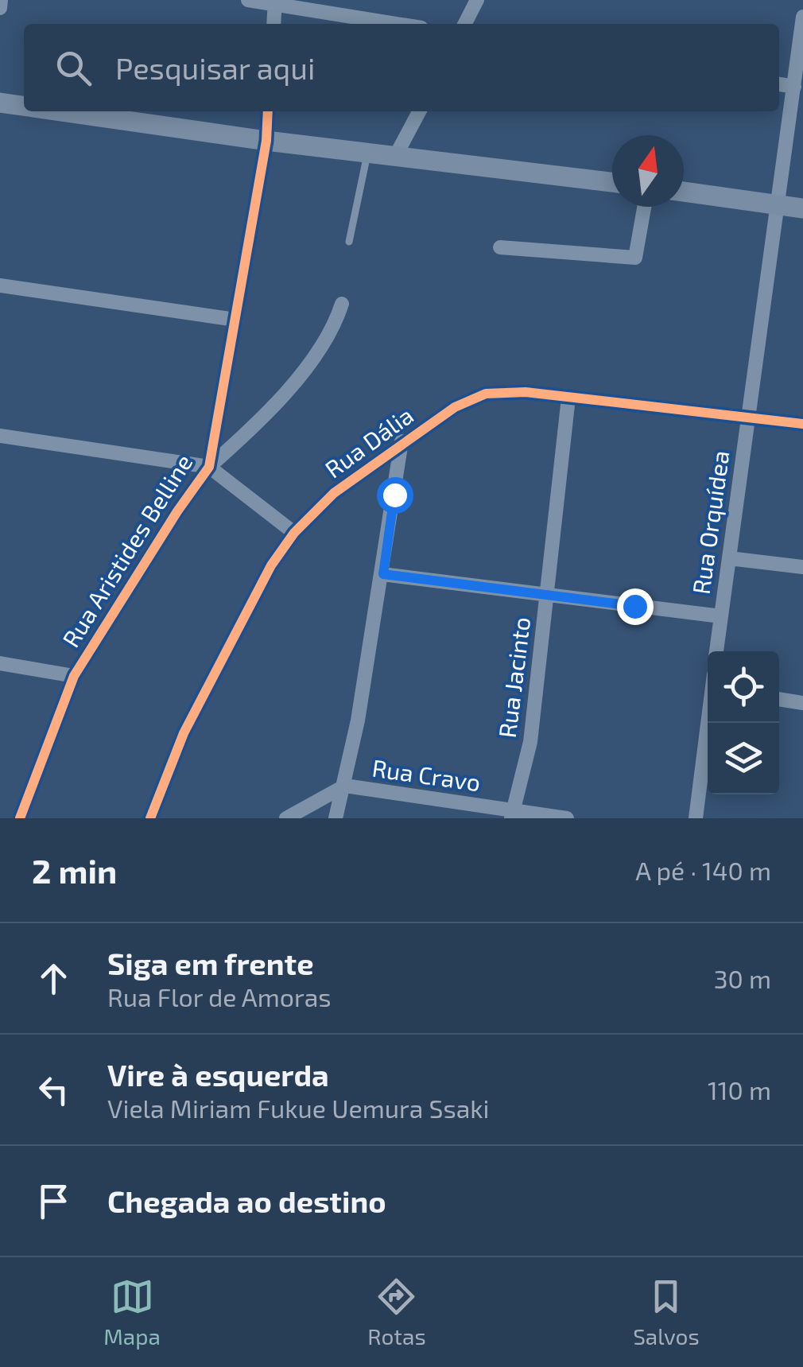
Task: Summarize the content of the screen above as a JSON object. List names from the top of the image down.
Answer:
{
  "streets": {
    "street": [
      "Rua Dália",
      "Rua Orquídea",
      "Rua Aristides Belline",
      "Rua Jacinto",
      "Rua Cravo"
    ]
  },
  "crossings": [
    ["Rua Dália", "Rua Orquídea"],
    ["Rua Dália", "Rua Jacinto"],
    ["Rua Jacinto", "Rua Cravo"]
  ],
  "north": "top",
  "page": {
    "search": "Pesquisar aqui",
    "heading": ["2 min", "A pé · 140 m"],
    "list": [
      ["Siga em frente", "Rua Flor de Amoras", "30 m"],
      ["Vire à esquerda", "Viela Miriam Fukue Uemura Ssaki", "110 m"],
      "Chegada ao destino"
    ],
    "nav": ["Mapa", "Rotas", "Salvos"]
  }
}
